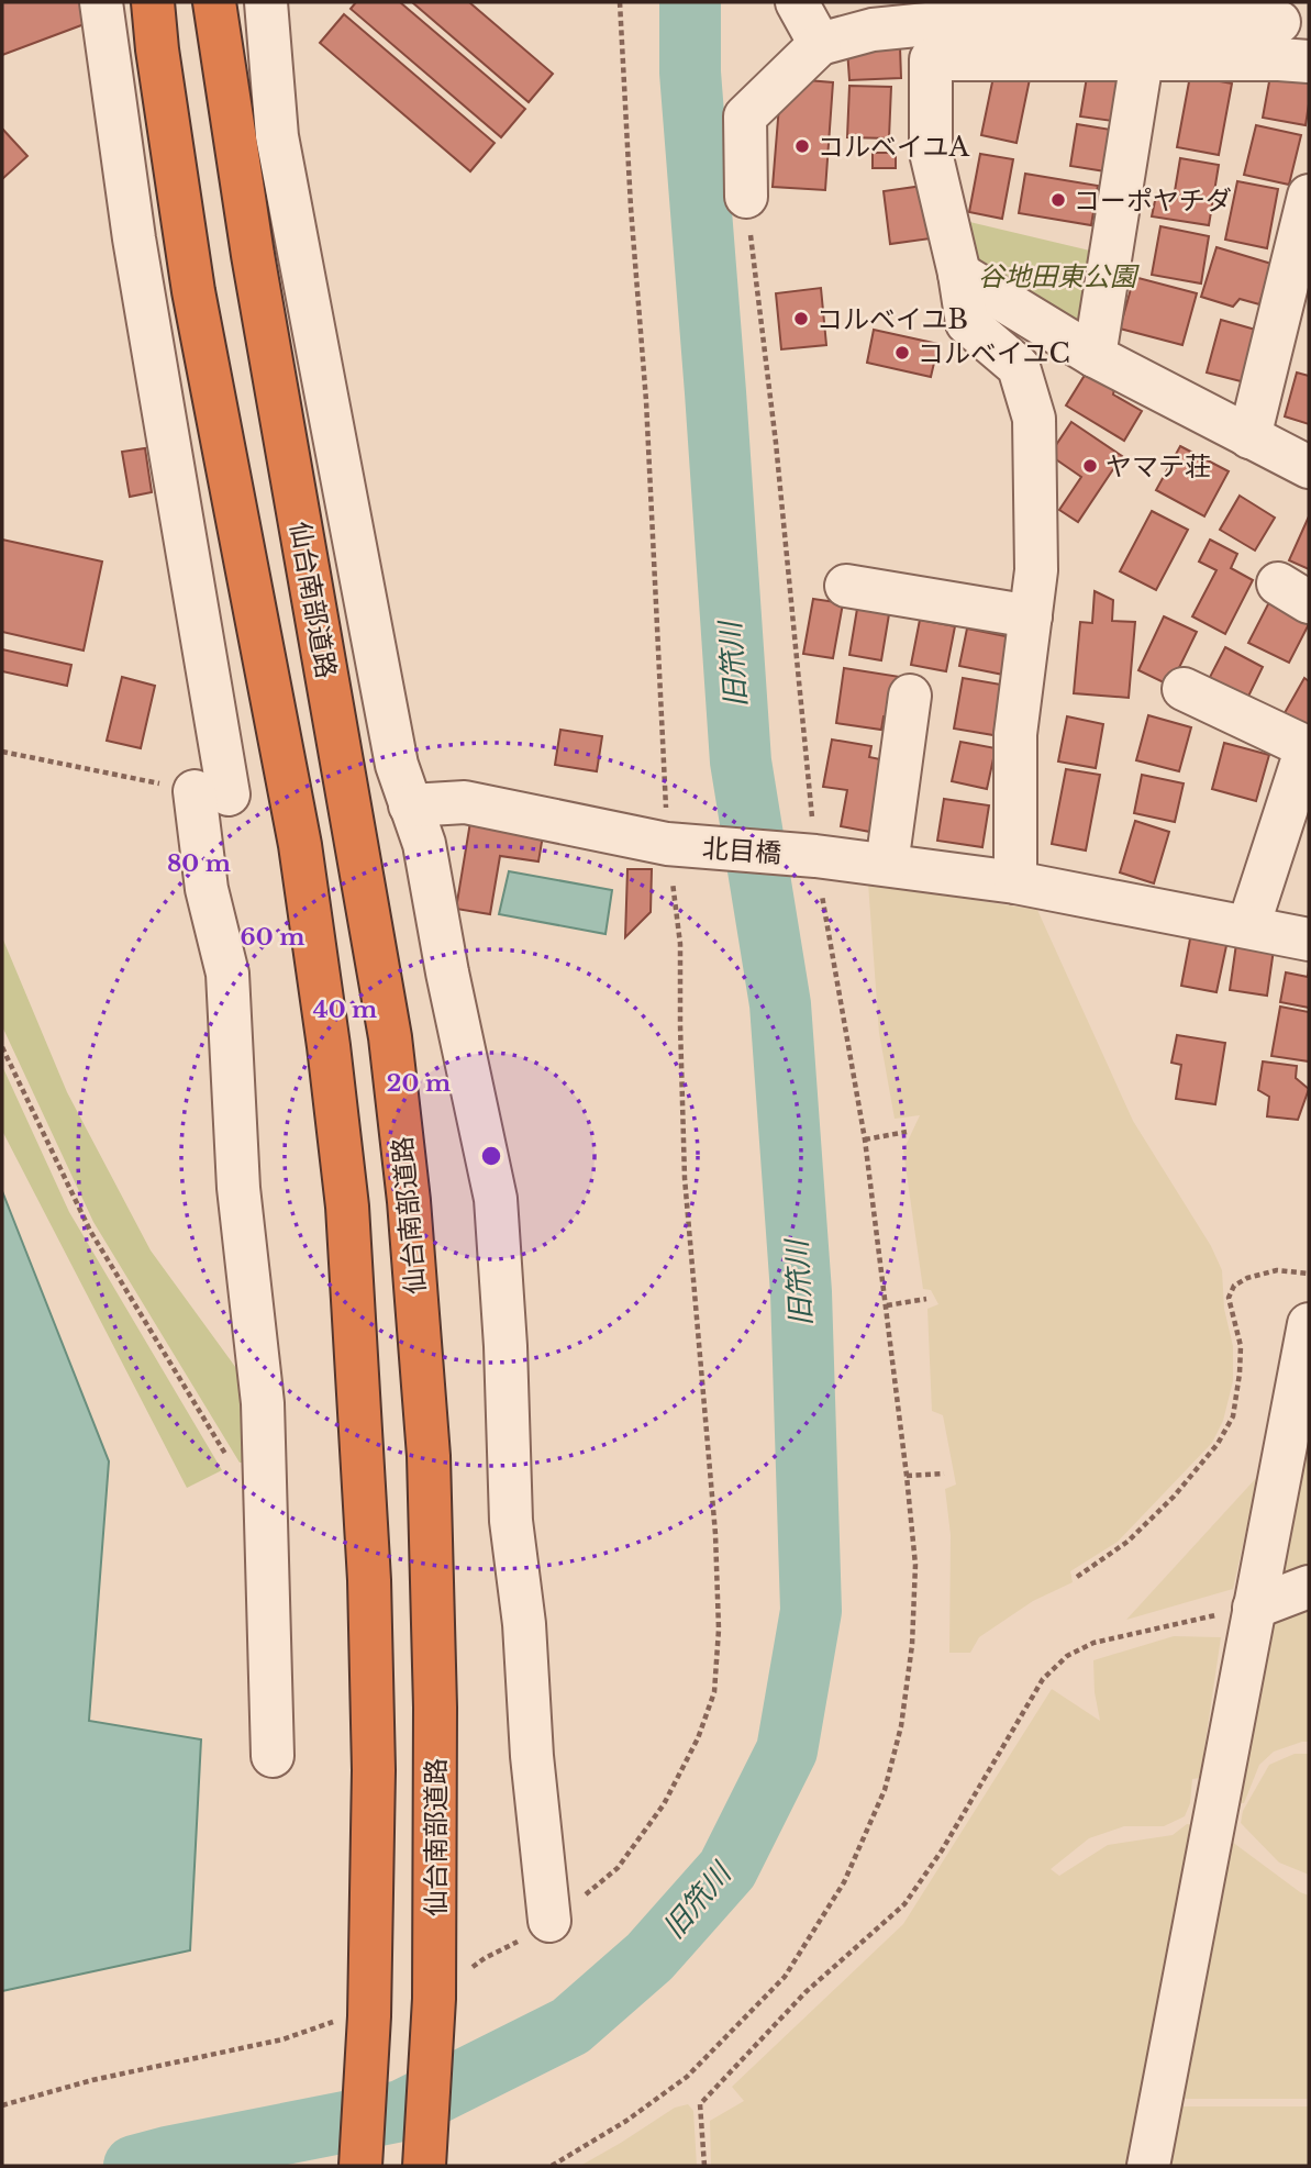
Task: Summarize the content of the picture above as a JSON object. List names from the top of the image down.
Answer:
{
  "streets": {
    "highway": ["仙台南部道路"],
    "street": ["北目橋"]
  },
  "water": ["旧笊川"],
  "parks": ["谷地田東公園"],
  "places": [
    "コルベイユA",
    "コーポヤチダ",
    "コルベイユB",
    "コルベイユC",
    "ヤマテ荘"
  ],
  "rings": [
    "80 m",
    "60 m",
    "40 m",
    "20 m"
  ]
}
